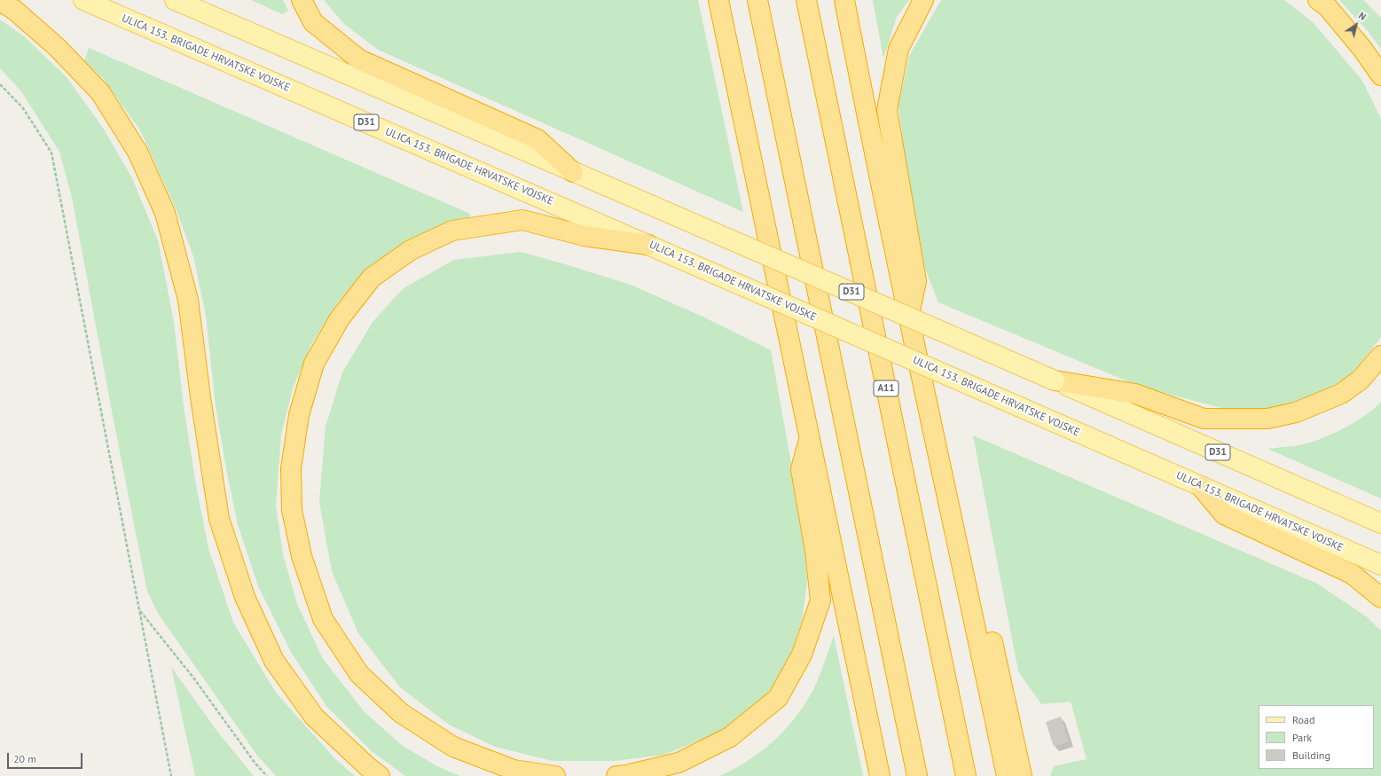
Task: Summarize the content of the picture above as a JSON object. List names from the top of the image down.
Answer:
{
  "streets": {
    "highway": ["A11"],
    "main road": ["ULICA 153. BRIGADE HRVATSKE VOJSKE", "D31"]
  },
  "legend": ["Road", "Park", "Building"],
  "scale_bar": "20 m",
  "north": "top right"
}
